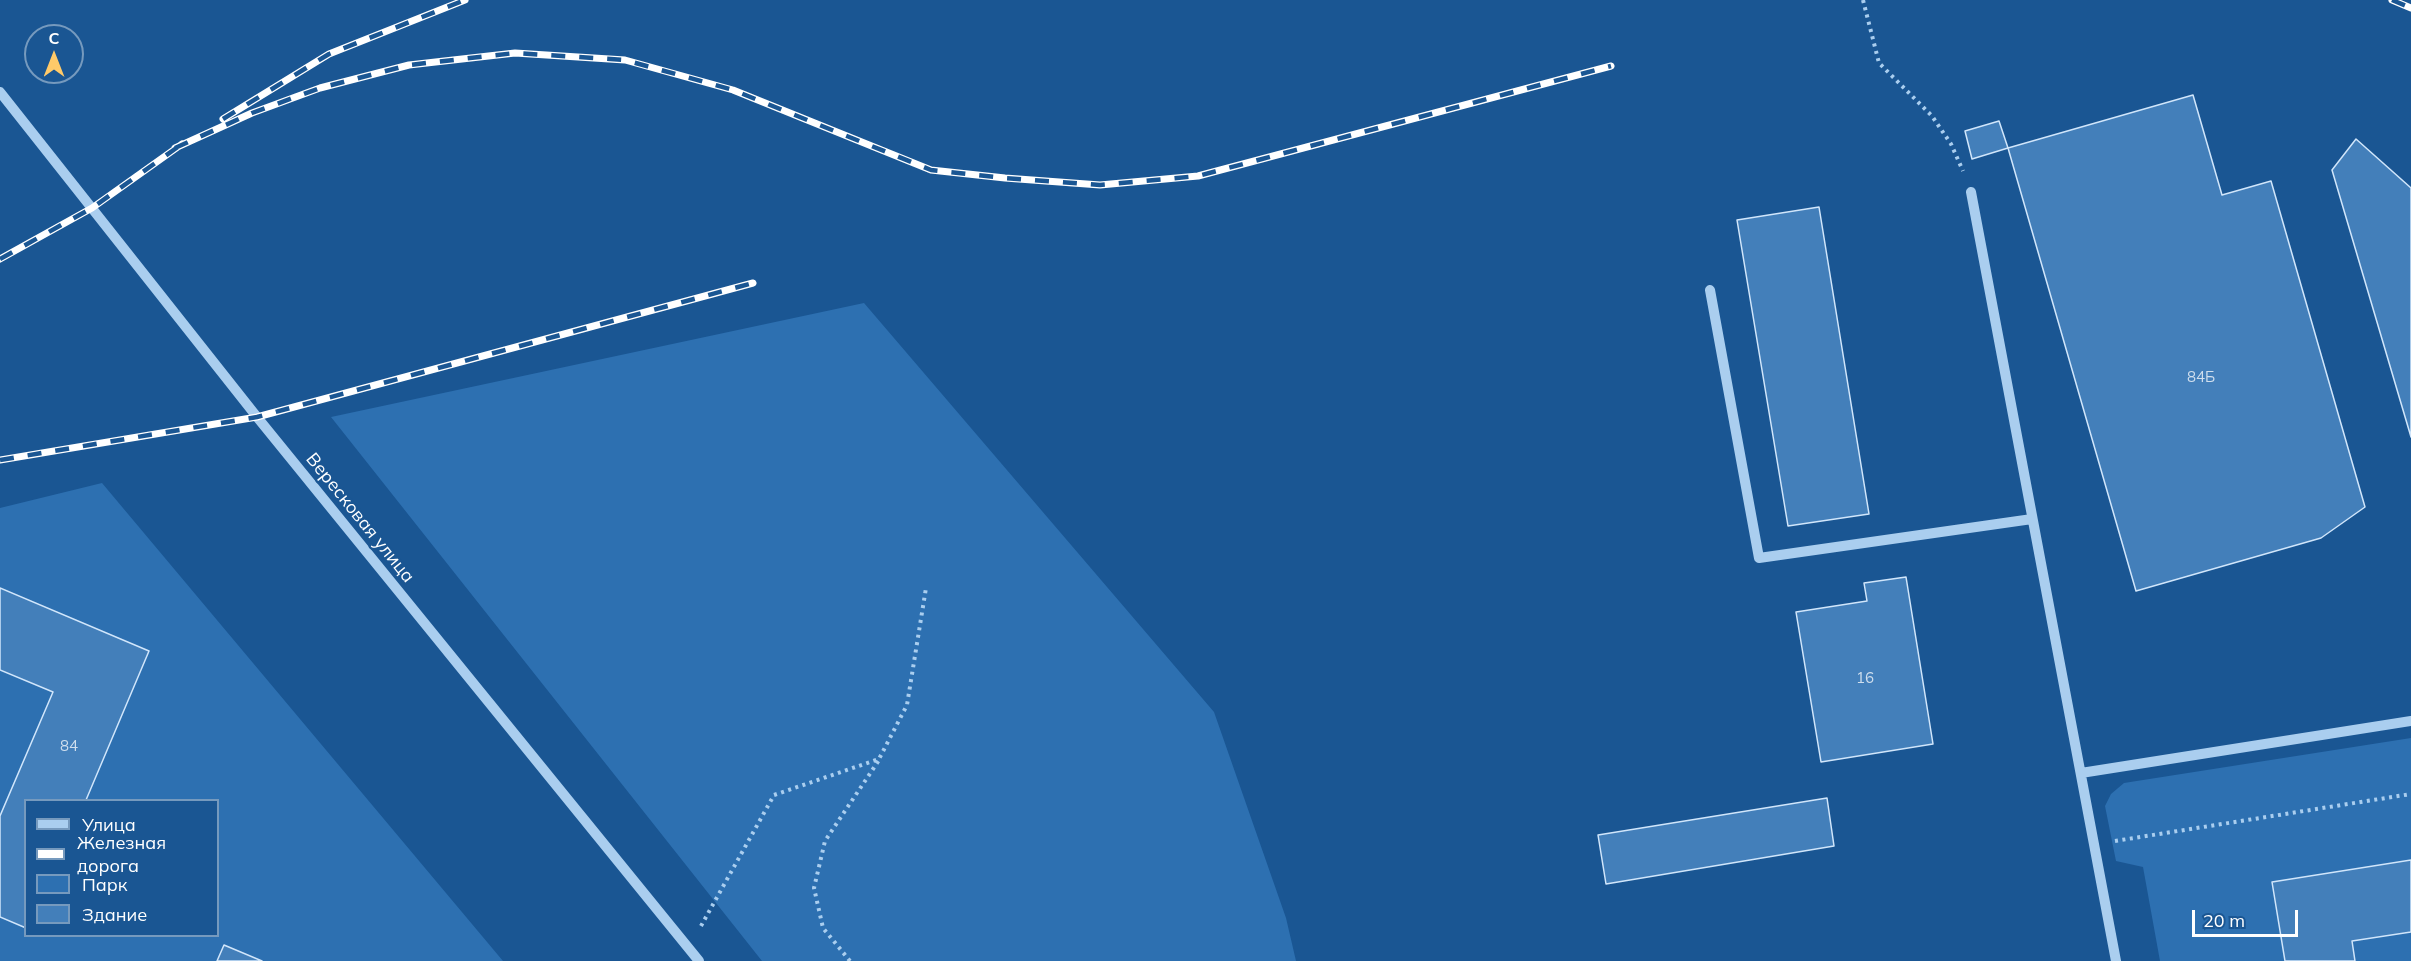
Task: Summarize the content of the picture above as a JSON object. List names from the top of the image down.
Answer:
{
  "streets": {
    "street": ["Вересковая улица"]
  },
  "house_numbers": ["84Б", "16", "84"],
  "legend": [
    "Улица",
    "Железная дорога",
    "Парк",
    "Здание"
  ],
  "scale_bar": "20 m",
  "north": "top"
}
